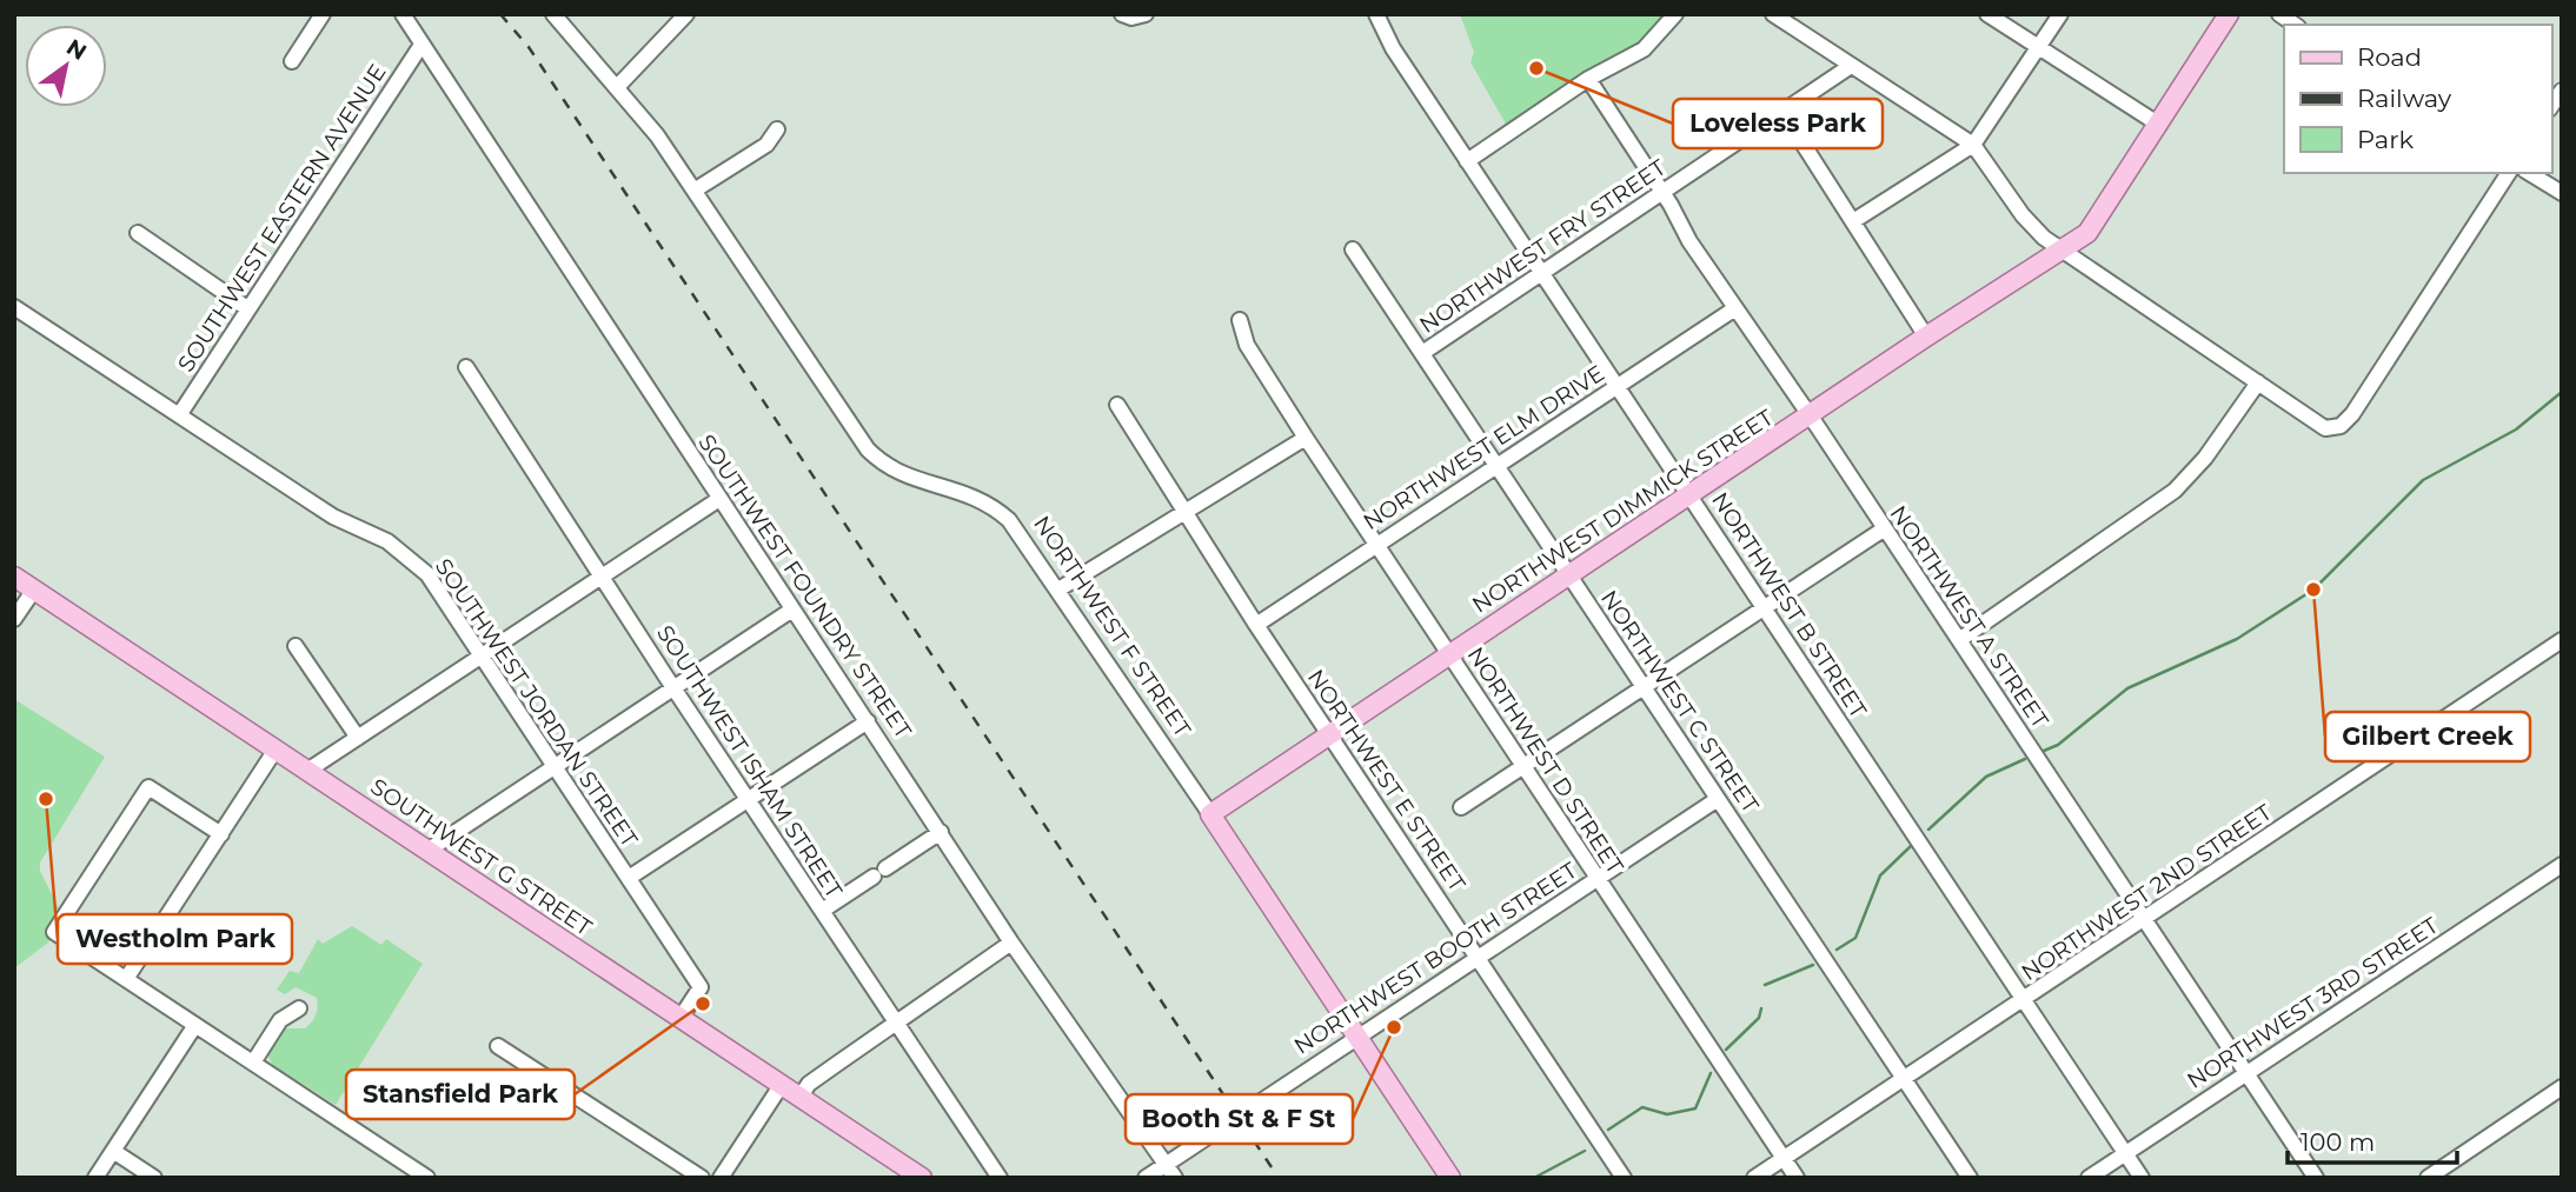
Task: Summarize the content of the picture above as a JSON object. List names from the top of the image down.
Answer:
{
  "streets": {
    "main road": ["NORTHWEST DIMMICK STREET", "NORTHWEST F STREET", "SOUTHWEST G STREET"],
    "street": [
      "SOUTHWEST EASTERN AVENUE",
      "NORTHWEST FRY STREET",
      "NORTHWEST ELM DRIVE",
      "SOUTHWEST FOUNDRY STREET",
      "NORTHWEST B STREET",
      "NORTHWEST A STREET",
      "NORTHWEST C STREET",
      "SOUTHWEST JORDAN STREET",
      "NORTHWEST D STREET",
      "SOUTHWEST ISHAM STREET",
      "NORTHWEST E STREET",
      "NORTHWEST 2ND STREET",
      "NORTHWEST BOOTH STREET",
      "NORTHWEST 3RD STREET"
    ]
  },
  "crossings": [
    ["SOUTHWEST EASTERN AVENUE", "SOUTHWEST FOUNDRY STREET"],
    ["SOUTHWEST EASTERN AVENUE", "SOUTHWEST JORDAN STREET"],
    ["NORTHWEST FRY STREET", "NORTHWEST B STREET"],
    ["NORTHWEST FRY STREET", "NORTHWEST A STREET"],
    ["NORTHWEST FRY STREET", "NORTHWEST C STREET"],
    ["NORTHWEST ELM DRIVE", "NORTHWEST B STREET"],
    ["NORTHWEST ELM DRIVE", "NORTHWEST A STREET"],
    ["NORTHWEST ELM DRIVE", "NORTHWEST C STREET"],
    ["NORTHWEST ELM DRIVE", "NORTHWEST D STREET"],
    ["NORTHWEST ELM DRIVE", "NORTHWEST E STREET"],
    ["NORTHWEST DIMMICK STREET", "NORTHWEST B STREET"],
    ["NORTHWEST DIMMICK STREET", "NORTHWEST A STREET"],
    ["NORTHWEST DIMMICK STREET", "NORTHWEST F STREET"],
    ["NORTHWEST DIMMICK STREET", "NORTHWEST C STREET"],
    ["NORTHWEST DIMMICK STREET", "NORTHWEST D STREET"],
    ["NORTHWEST DIMMICK STREET", "NORTHWEST E STREET"],
    ["SOUTHWEST FOUNDRY STREET", "NORTHWEST BOOTH STREET"],
    ["NORTHWEST B STREET", "NORTHWEST 2ND STREET"],
    ["NORTHWEST B STREET", "NORTHWEST 3RD STREET"],
    ["NORTHWEST A STREET", "NORTHWEST 2ND STREET"],
    ["NORTHWEST A STREET", "NORTHWEST 3RD STREET"],
    ["NORTHWEST F STREET", "NORTHWEST BOOTH STREET"],
    ["NORTHWEST C STREET", "NORTHWEST 2ND STREET"],
    ["NORTHWEST C STREET", "NORTHWEST BOOTH STREET"],
    ["SOUTHWEST JORDAN STREET", "SOUTHWEST G STREET"],
    ["NORTHWEST D STREET", "NORTHWEST 2ND STREET"],
    ["NORTHWEST D STREET", "NORTHWEST BOOTH STREET"],
    ["NORTHWEST E STREET", "NORTHWEST BOOTH STREET"]
  ],
  "places": [
    "Loveless Park",
    "Gilbert Creek",
    "Westholm Park",
    "Stansfield Park",
    "Booth St & F St"
  ],
  "legend": ["Road", "Railway", "Park"],
  "scale_bar": "100 m",
  "north": "top right"
}
